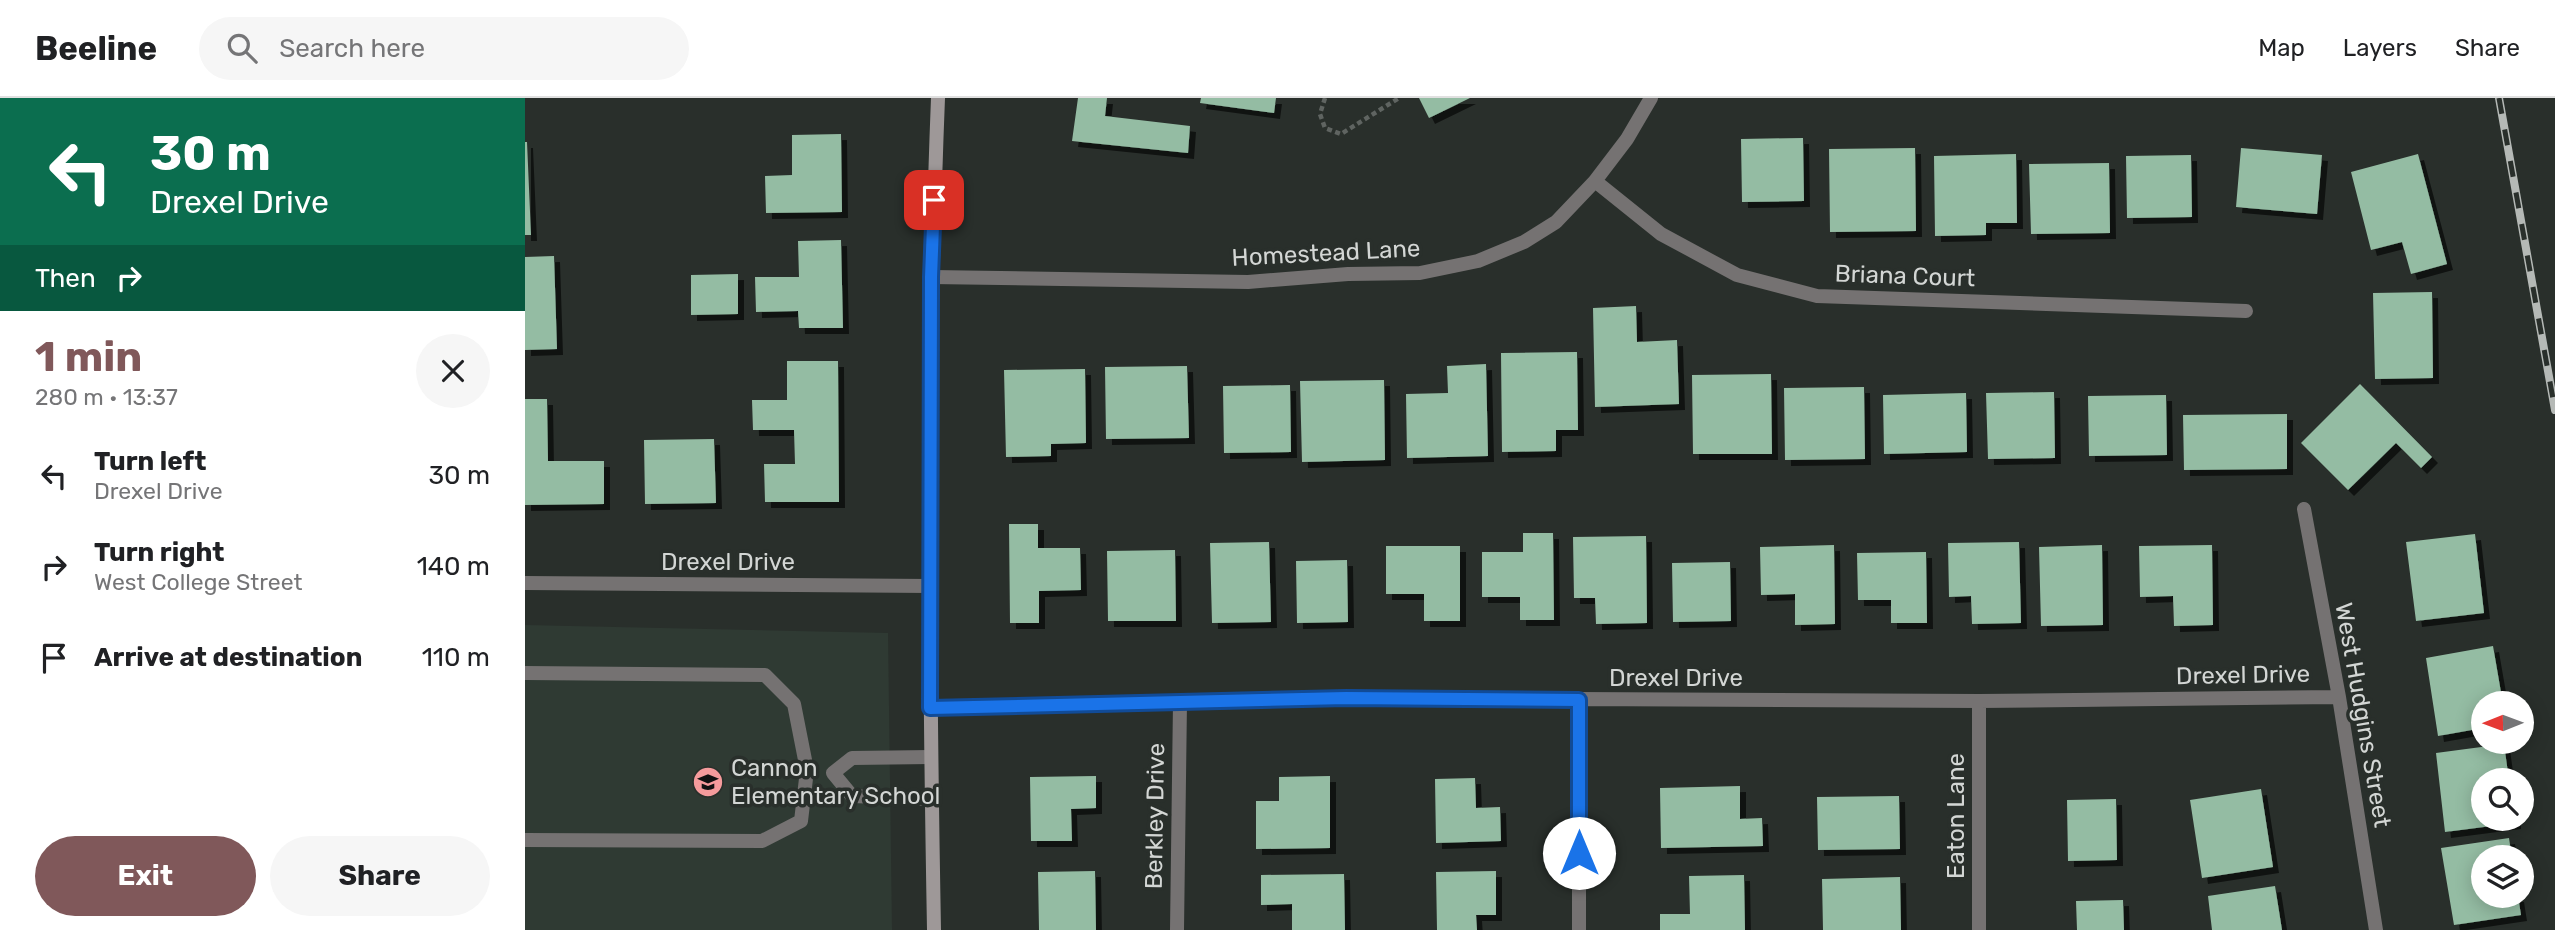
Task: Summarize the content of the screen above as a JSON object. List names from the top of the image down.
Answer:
{
  "streets": {
    "street": [
      "Homestead Lane",
      "Briana Court",
      "Drexel Drive",
      "West Hudgins Street",
      "Berkley Drive",
      "Eaton Lane"
    ]
  },
  "crossings": [
    ["Homestead Lane", "Briana Court"],
    ["Drexel Drive", "West Hudgins Street"],
    ["Drexel Drive", "Berkley Drive"],
    ["Drexel Drive", "Eaton Lane"]
  ],
  "places": {
    "school or university": ["Cannon Elementary School"]
  },
  "north": "left",
  "page": {
    "header": "Beeline",
    "search": "Search here",
    "nav": ["Map", "Layers", "Share"],
    "turn": ["30 m", "Drexel Drive"],
    "then": "Then",
    "heading": ["1 min", "280 m · 13:37"],
    "list": [
      {
        "name": "Turn left",
        "note": "Drexel Drive",
        "value": "30 m"
      },
      {
        "name": "Turn right",
        "note": "West College Street",
        "value": "140 m"
      },
      {
        "name": "Arrive at destination",
        "value": "110 m"
      }
    ],
    "buttons": ["Exit", "Share"]
  }
}
